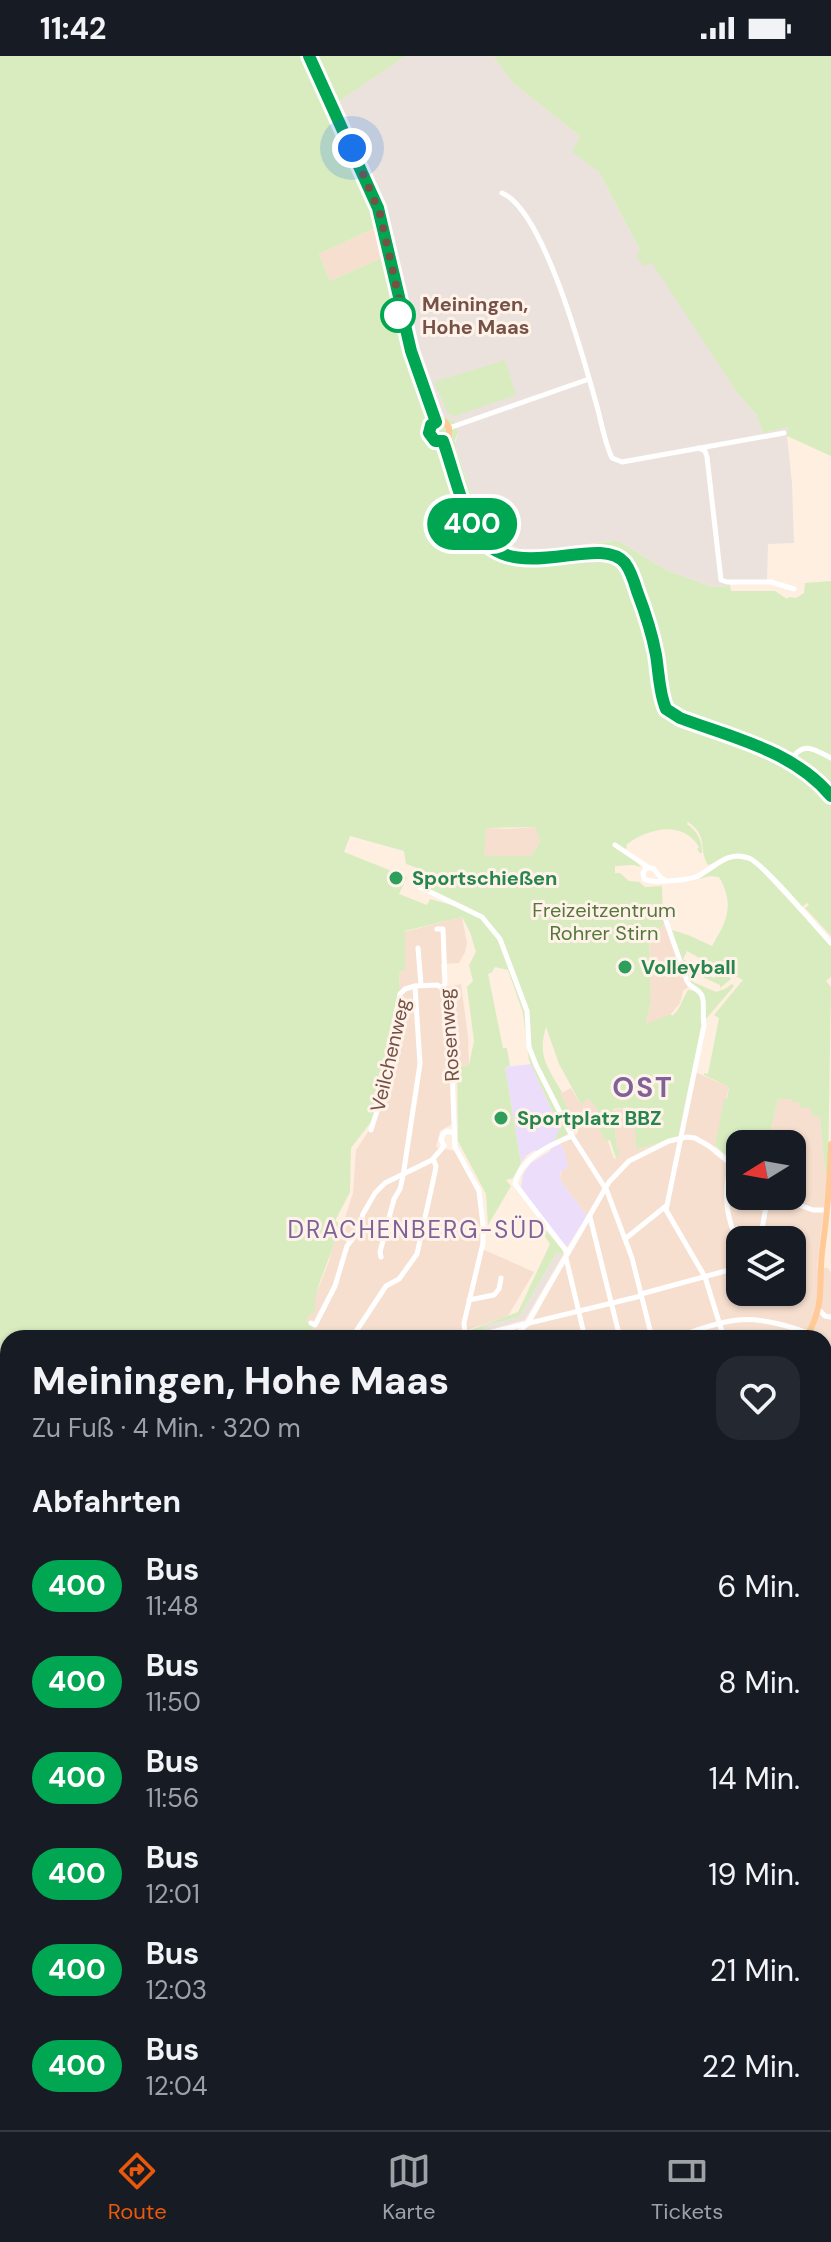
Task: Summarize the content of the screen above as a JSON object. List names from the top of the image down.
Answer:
{
  "streets": {
    "street": ["Rosenweg", "Veilchenweg"]
  },
  "crossings": [
    ["Rosenweg", "Veilchenweg"]
  ],
  "districts": ["OST", "DRACHENBERG-SÜD"],
  "parks": ["Freizeitzentrum Rohrer Stirn"],
  "places": [
    "Meiningen, Hohe Maas",
    "Sportschießen",
    "Volleyball",
    "Sportplatz BBZ"
  ],
  "lines": ["bus line 400"],
  "north": "left",
  "page": {
    "status": "11:42",
    "on_map": "400",
    "heading": [
      ["Meiningen, Hohe Maas", "Zu Fuß · 4 Min. · 320 m"],
      "Abfahrten"
    ],
    "list": [
      {
        "mark": "400",
        "name": "Bus",
        "note": "11:48",
        "value": "6 Min."
      },
      {
        "mark": "400",
        "name": "Bus",
        "note": "11:50",
        "value": "8 Min."
      },
      {
        "mark": "400",
        "name": "Bus",
        "note": "11:56",
        "value": "14 Min."
      },
      {
        "mark": "400",
        "name": "Bus",
        "note": "12:01",
        "value": "19 Min."
      },
      {
        "mark": "400",
        "name": "Bus",
        "note": "12:03",
        "value": "21 Min."
      },
      {
        "mark": "400",
        "name": "Bus",
        "note": "12:04",
        "value": "22 Min."
      }
    ],
    "tabs": ["Route", "Karte", "Tickets"]
  }
}
